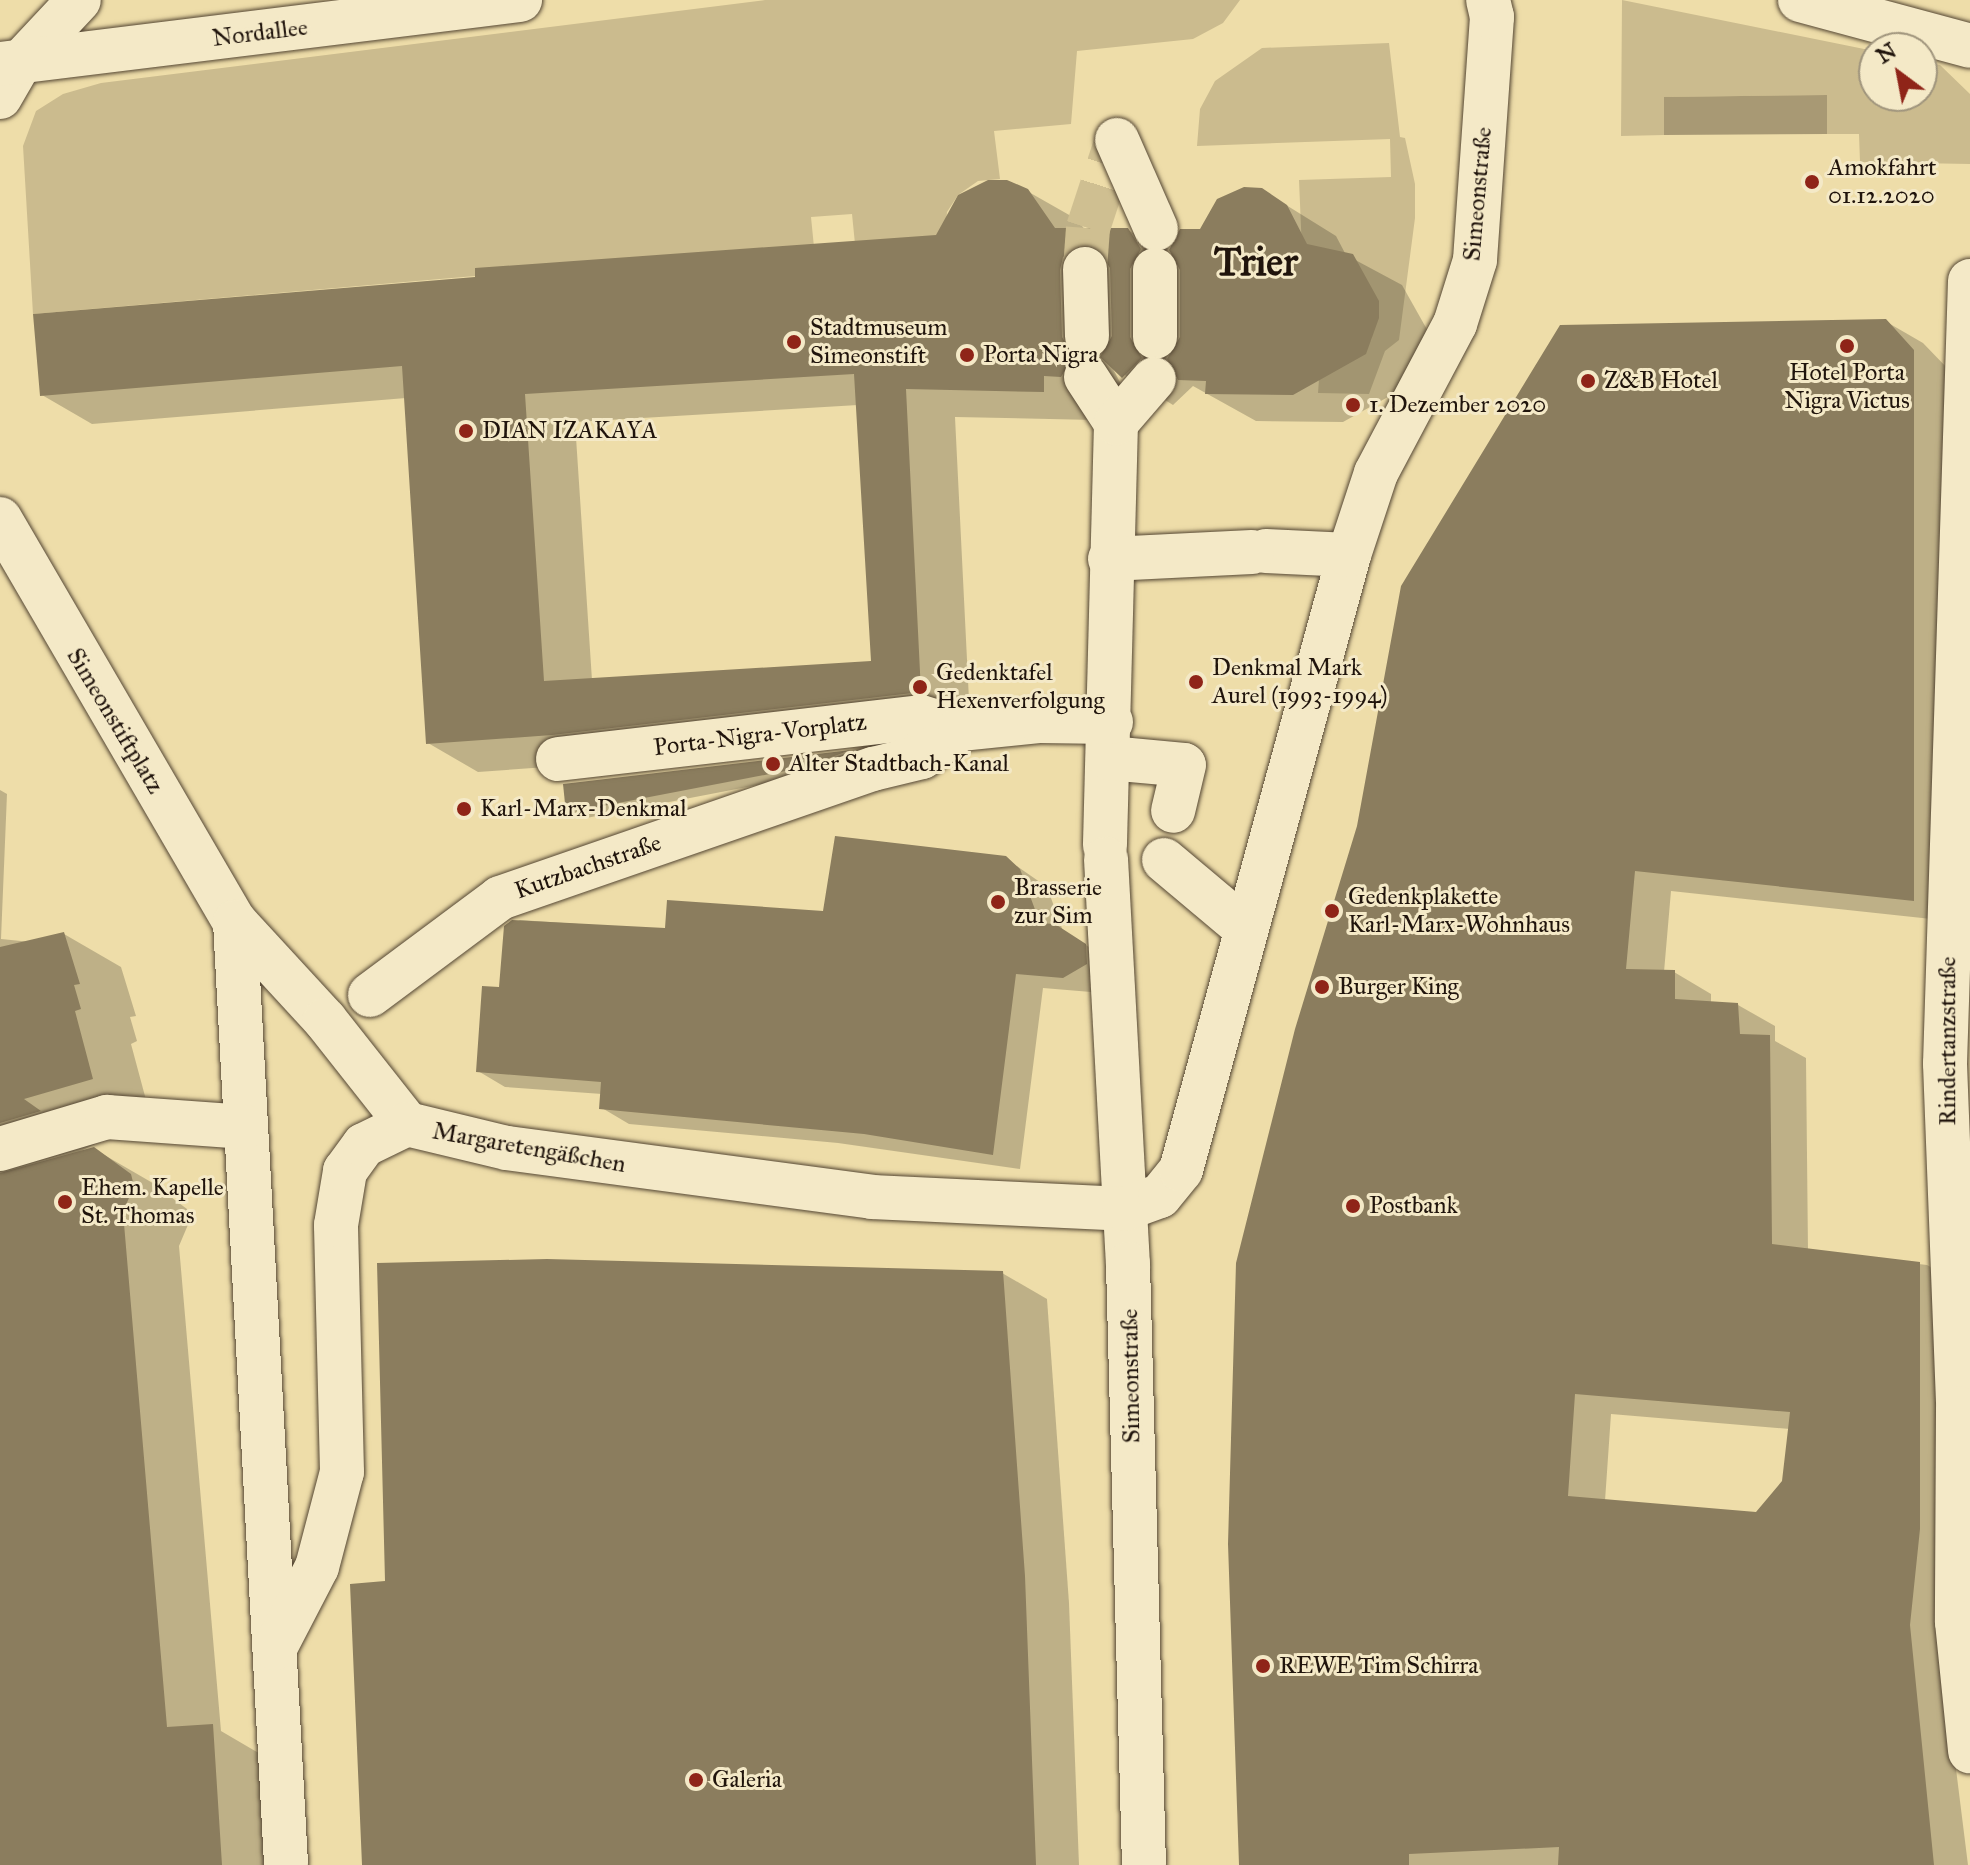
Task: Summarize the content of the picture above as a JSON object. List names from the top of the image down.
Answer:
{
  "streets": {
    "street": [
      "Nordallee",
      "Simeonstraße",
      "Simeonstiftplatz",
      "Porta-Nigra-Vorplatz",
      "Kutzbachstraße",
      "Rindertanzstraße",
      "Margaretengäßchen"
    ]
  },
  "crossings": [
    ["Simeonstraße", "Margaretengäßchen"],
    ["Simeonstiftplatz", "Margaretengäßchen"],
    ["Porta-Nigra-Vorplatz", "Kutzbachstraße"]
  ],
  "districts": ["Trier"],
  "places": [
    "Amokfahrt 01.12.2020",
    "Stadtmuseum Simeonstift",
    "Hotel Porta Nigra Victus",
    "Porta Nigra",
    "Z&B Hotel",
    "1. Dezember 2020",
    "DIAN IZAKAYA",
    "Denkmal Mark Aurel (1993-1994)",
    "Gedenktafel Hexenverfolgung",
    "Alter Stadtbach-Kanal",
    "Karl-Marx-Denkmal",
    "Brasserie zur Sim",
    "Gedenkplakette Karl-Marx-Wohnhaus",
    "Burger King",
    "Ehem. Kapelle St. Thomas",
    "Postbank",
    "REWE Tim Schirra",
    "Galeria"
  ],
  "north": "top left"
}
